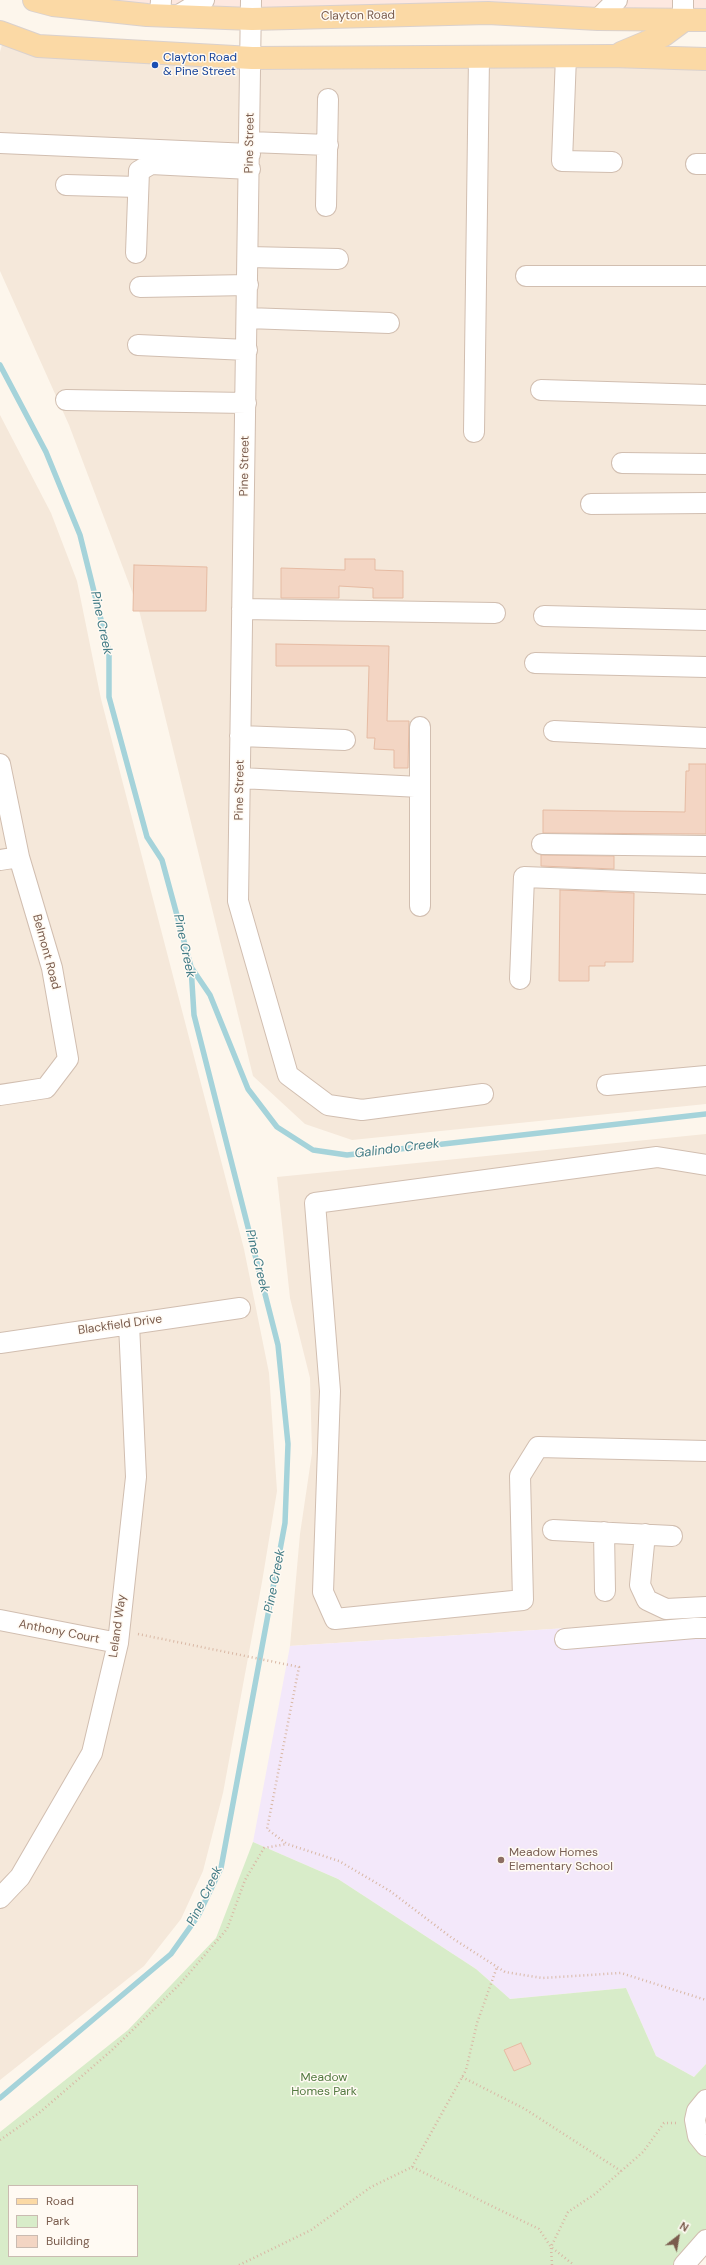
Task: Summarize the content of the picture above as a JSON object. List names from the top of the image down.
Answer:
{
  "streets": {
    "main road": ["Clayton Road"],
    "street": [
      "Pine Street",
      "Belmont Road",
      "Blackfield Drive",
      "Leland Way",
      "Anthony Court"
    ]
  },
  "crossings": [
    ["Clayton Road", "Pine Street"],
    ["Blackfield Drive", "Leland Way"],
    ["Leland Way", "Anthony Court"]
  ],
  "water": ["Pine Creek", "Galindo Creek"],
  "parks": ["Meadow Homes Park"],
  "places": ["Clayton Road & Pine Street", "Meadow Homes Elementary School"],
  "legend": ["Road", "Park", "Building"],
  "north": "top right"
}
